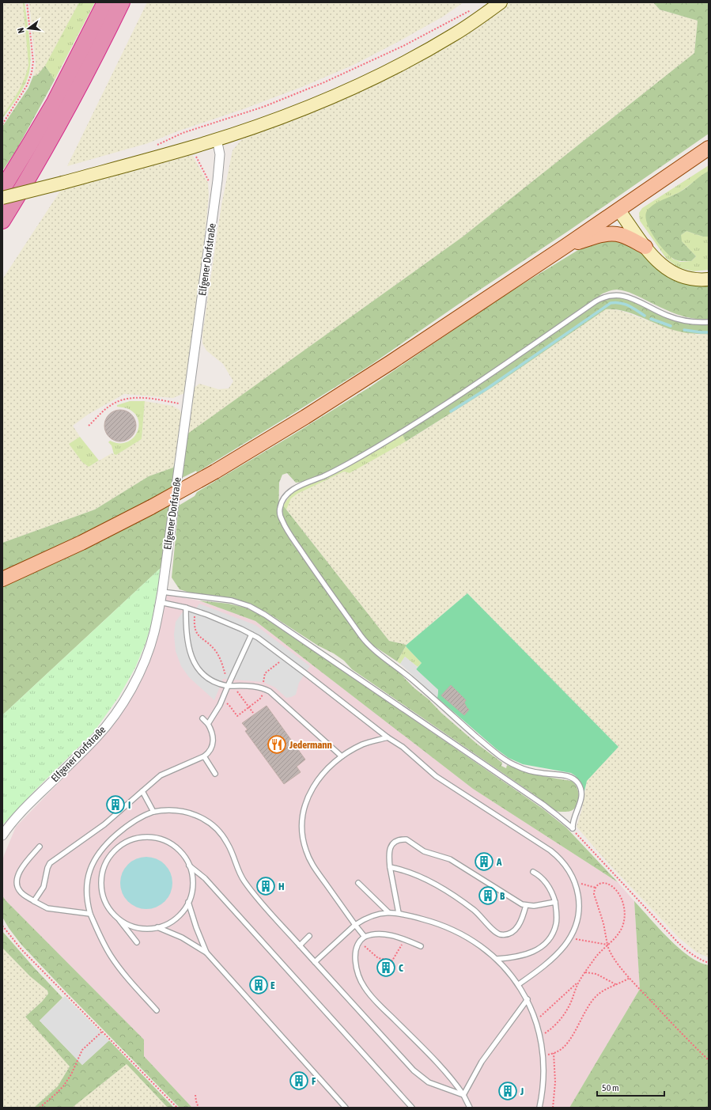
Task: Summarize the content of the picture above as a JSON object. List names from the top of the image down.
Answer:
{
  "streets": {
    "street": ["Elfgener Dorfstraße"]
  },
  "places": {
    "restaurant": ["Jedermann"],
    "building": [
      "I",
      "A",
      "H",
      "B",
      "C",
      "E",
      "F",
      "J"
    ]
  },
  "scale_bar": "50 m",
  "north": "left"
}
